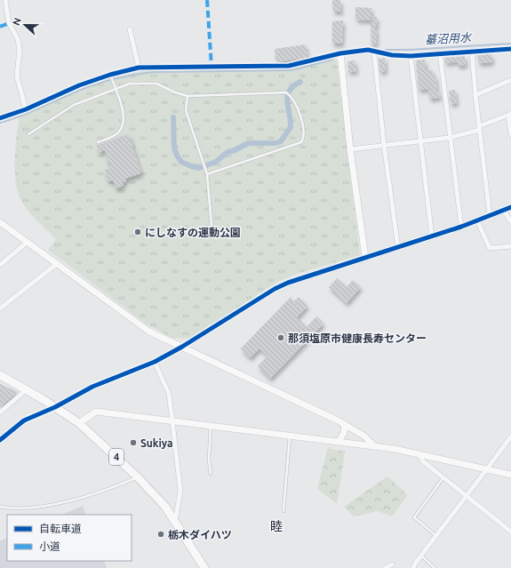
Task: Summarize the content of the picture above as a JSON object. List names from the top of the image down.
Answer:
{
  "streets": {
    "highway": ["4"]
  },
  "districts": ["睦"],
  "water": ["蟇沼用水"],
  "places": [
    "にしなすの運動公園",
    "那須塩原市健康長寿センター",
    "Sukiya",
    "栃木ダイハツ"
  ],
  "legend": ["自転車道", "小道"],
  "north": "left"
}
